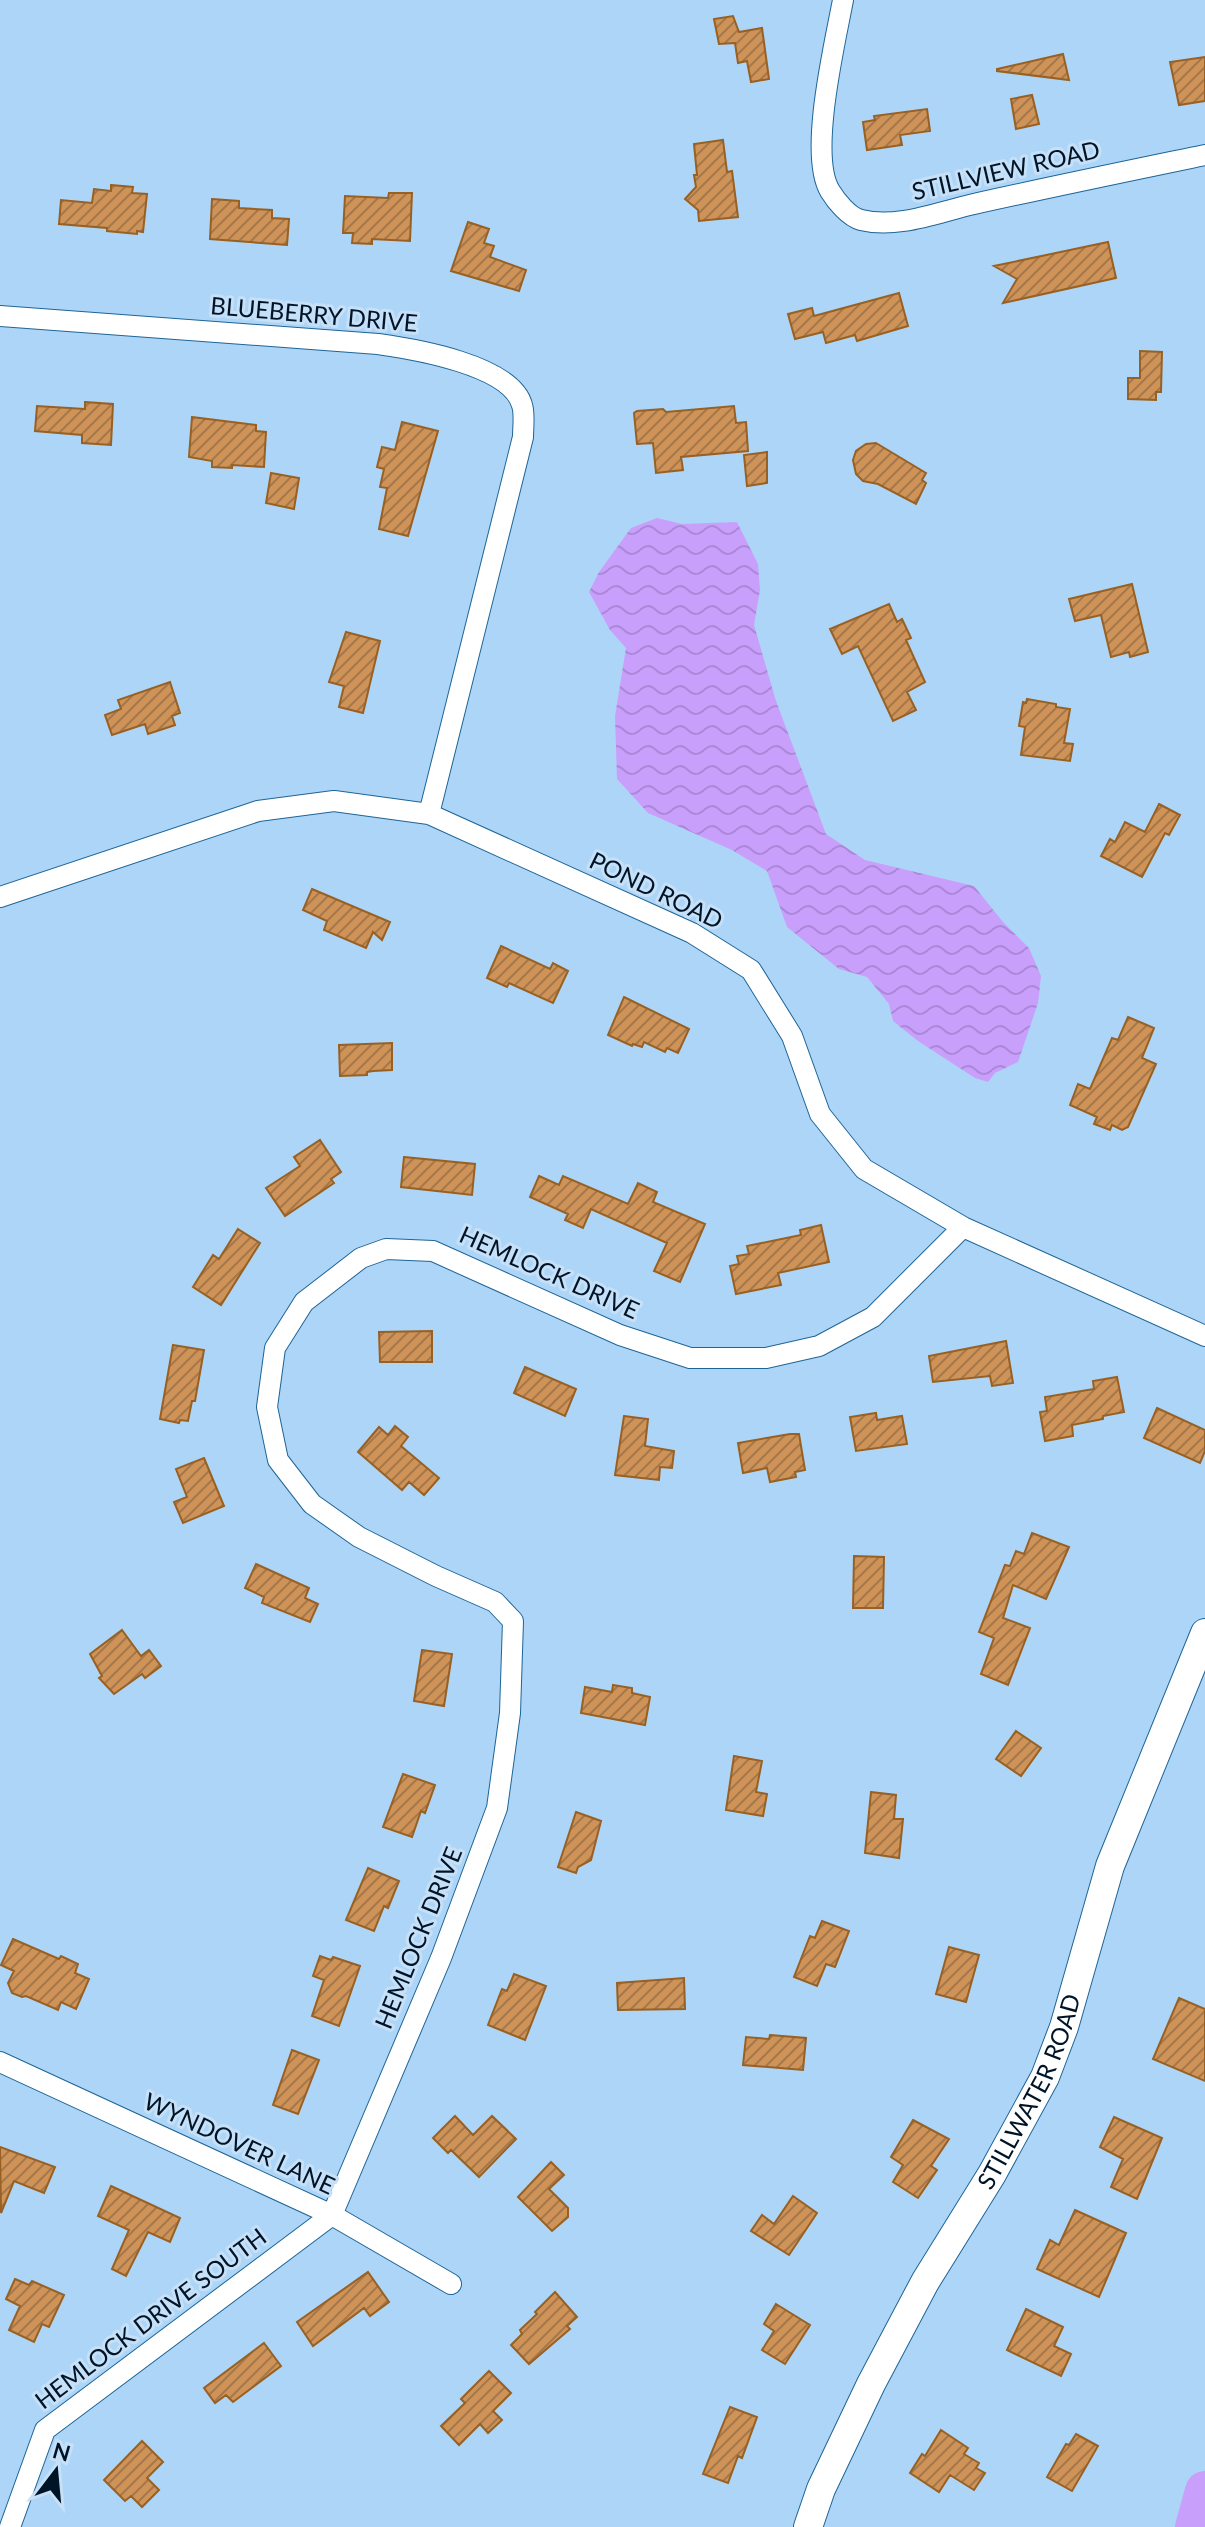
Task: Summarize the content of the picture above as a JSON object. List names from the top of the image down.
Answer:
{
  "streets": {
    "main road": ["STILLWATER ROAD"],
    "street": [
      "STILLVIEW ROAD",
      "BLUEBERRY DRIVE",
      "POND ROAD",
      "HEMLOCK DRIVE",
      "WYNDOVER LANE",
      "HEMLOCK DRIVE SOUTH"
    ]
  },
  "crossings": [
    ["BLUEBERRY DRIVE", "POND ROAD"],
    ["POND ROAD", "HEMLOCK DRIVE"],
    ["HEMLOCK DRIVE", "WYNDOVER LANE"],
    ["HEMLOCK DRIVE", "HEMLOCK DRIVE SOUTH"],
    ["WYNDOVER LANE", "HEMLOCK DRIVE SOUTH"]
  ],
  "north": "top"
}
